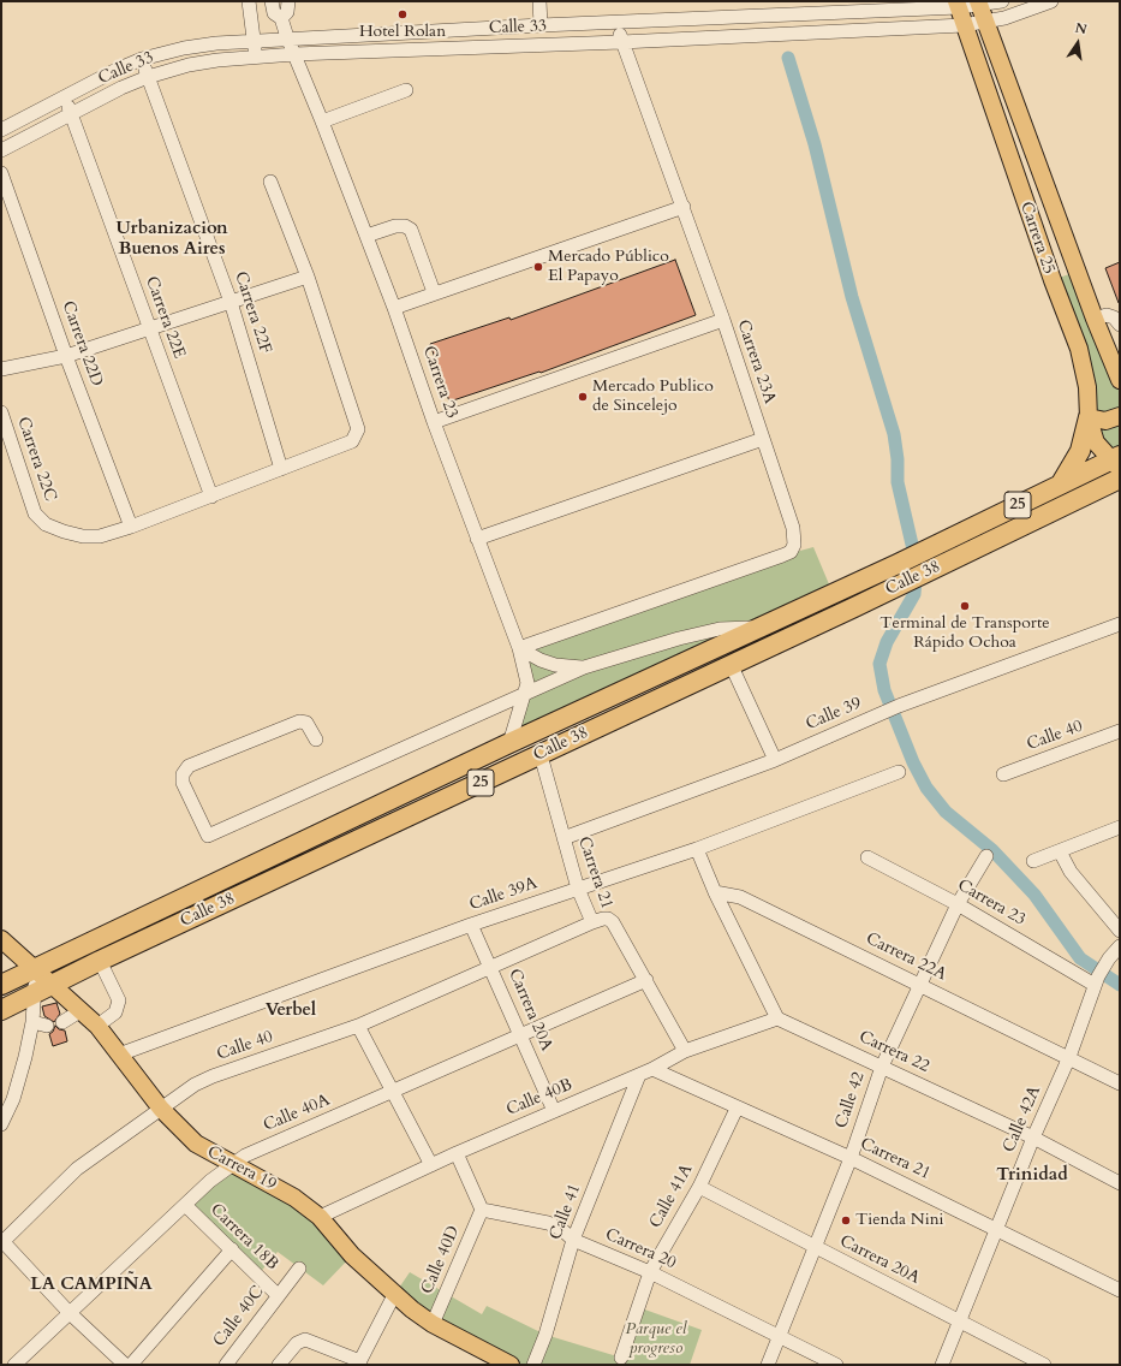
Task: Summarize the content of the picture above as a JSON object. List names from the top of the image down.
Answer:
{
  "streets": {
    "highway": ["25", "Calle 38"],
    "main road": ["Carrera 25", "Carrera 19"],
    "street": [
      "Calle 33",
      "Carrera 22F",
      "Carrera 22E",
      "Carrera 22D",
      "Carrera 23A",
      "Carrera 23",
      "Carrera 22C",
      "Calle 39",
      "Calle 40",
      "Carrera 21",
      "Calle 39A",
      "Carrera 22A",
      "Carrera 20A",
      "Carrera 22",
      "Calle 40B",
      "Calle 42",
      "Calle 40A",
      "Calle 42A",
      "Calle 41A",
      "Calle 41",
      "Carrera 18B",
      "Carrera 20",
      "Calle 40D",
      "Calle 40C"
    ]
  },
  "crossings": [
    ["Calle 33", "Carrera 25"],
    ["Calle 33", "Carrera 22F"],
    ["Calle 33", "Carrera 22E"],
    ["Calle 33", "Carrera 23A"],
    ["Calle 33", "Carrera 23"],
    ["Carrera 25", "Calle 38"],
    ["Carrera 22F", "Carrera 22C"],
    ["Carrera 22E", "Carrera 22C"],
    ["Carrera 22D", "Carrera 22C"],
    ["Carrera 23A", "Carrera 23"],
    ["Carrera 23", "Calle 38"],
    ["Carrera 23", "Calle 42"],
    ["Carrera 23", "Calle 42A"],
    ["Calle 38", "Carrera 21"],
    ["Calle 38", "Carrera 19"],
    ["Calle 39", "Carrera 21"],
    ["Calle 40", "Carrera 21"],
    ["Calle 40", "Carrera 20A"],
    ["Calle 40", "Carrera 19"],
    ["Carrera 21", "Calle 39A"],
    ["Carrera 21", "Calle 40B"],
    ["Carrera 21", "Calle 42"],
    ["Carrera 21", "Calle 40A"],
    ["Carrera 21", "Calle 42A"],
    ["Carrera 21", "Calle 41A"],
    ["Calle 39A", "Carrera 20A"],
    ["Calle 39A", "Carrera 19"],
    ["Carrera 22A", "Calle 42"],
    ["Carrera 22A", "Calle 42A"],
    ["Carrera 20A", "Calle 40B"],
    ["Carrera 20A", "Calle 42"],
    ["Carrera 20A", "Calle 40A"],
    ["Carrera 20A", "Calle 42A"],
    ["Carrera 20A", "Calle 41A"],
    ["Carrera 22", "Calle 40B"],
    ["Carrera 22", "Calle 42"],
    ["Carrera 22", "Calle 42A"],
    ["Calle 40B", "Carrera 19"],
    ["Calle 40B", "Calle 41"],
    ["Calle 42", "Carrera 20"],
    ["Calle 40A", "Carrera 19"],
    ["Calle 40A", "Carrera 18B"],
    ["Carrera 19", "Calle 40D"],
    ["Calle 41A", "Carrera 20"],
    ["Calle 41", "Carrera 20"],
    ["Carrera 18B", "Calle 40C"],
    ["Carrera 20", "Calle 40D"]
  ],
  "districts": [
    "Urbanizacion Buenos Aires",
    "Verbel",
    "Trinidad",
    "LA CAMPIÑA"
  ],
  "parks": ["Parque el progreso"],
  "places": [
    "Hotel Rolan",
    "Mercado Público El Papayo",
    "Mercado Publico de Sincelejo",
    "Terminal de Transporte Rápido Ochoa",
    "Tienda Nini"
  ],
  "north": "top"
}
